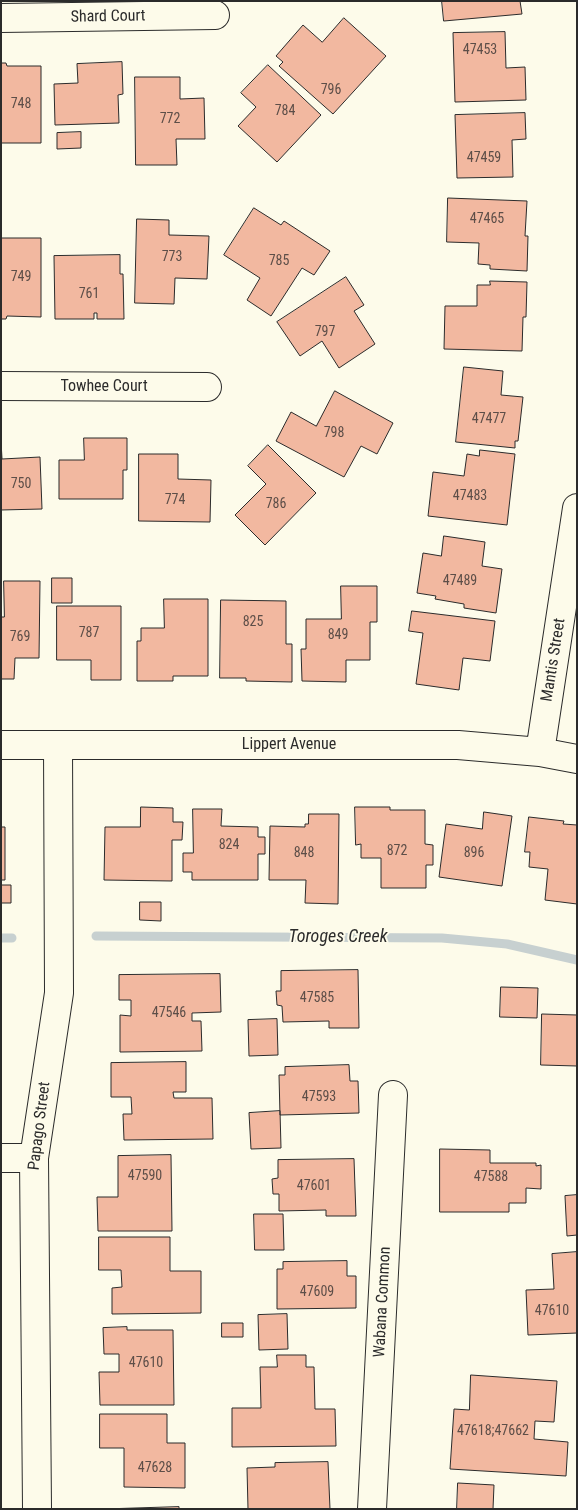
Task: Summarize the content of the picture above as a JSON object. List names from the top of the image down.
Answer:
{
  "streets": {
    "street": [
      "Shard Court",
      "Towhee Court",
      "Mantis Street",
      "Lippert Avenue",
      "Papago Street",
      "Wabana Common"
    ]
  },
  "crossings": [
    ["Mantis Street", "Lippert Avenue"],
    ["Lippert Avenue", "Papago Street"]
  ],
  "water": ["Toroges Creek"],
  "house_numbers": [
    "47453",
    "796",
    "748",
    "784",
    "772",
    "47459",
    "47465",
    "773",
    "785",
    "749",
    "761",
    "797",
    "47477",
    "798",
    "750",
    "47483",
    "774",
    "786",
    "47489",
    "825",
    "787",
    "849",
    "769",
    "824",
    "872",
    "848",
    "896",
    "47585",
    "47546",
    "47593",
    "47590",
    "47588",
    "47601",
    "47609",
    "47610",
    "47610",
    "47618;47662",
    "47628"
  ]
}
